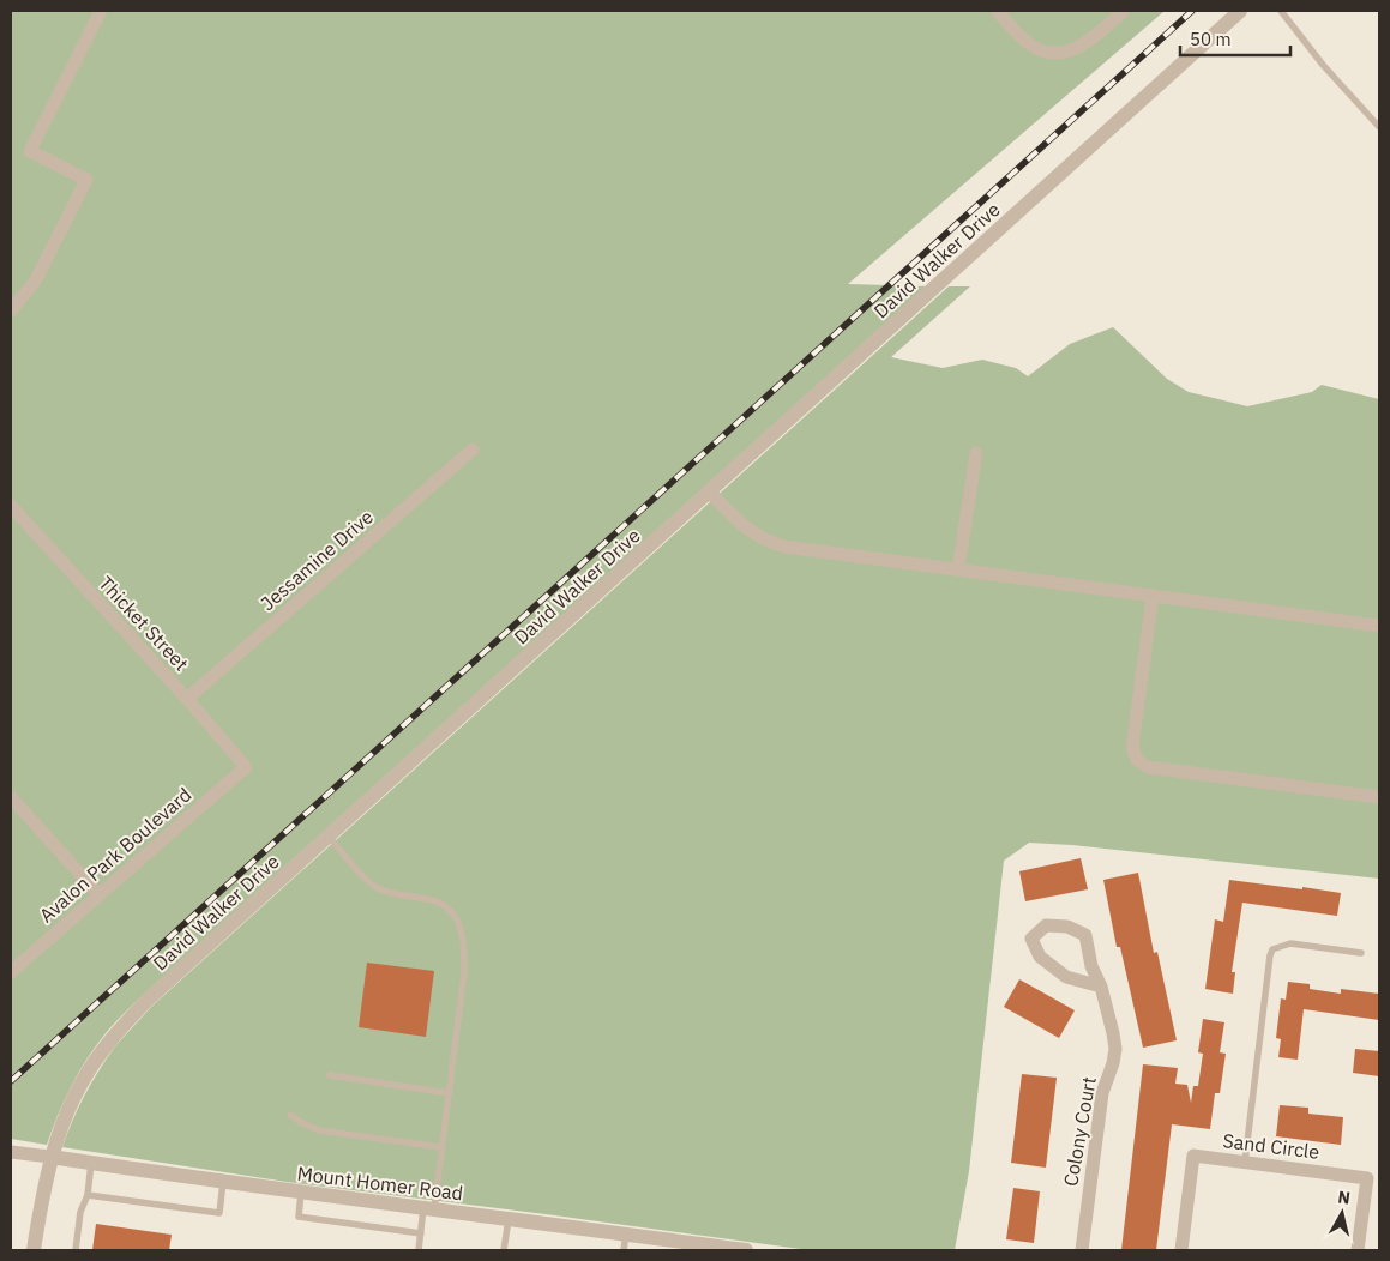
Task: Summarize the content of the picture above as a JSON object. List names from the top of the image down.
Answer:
{
  "streets": {
    "street": [
      "David Walker Drive",
      "Jessamine Drive",
      "Thicket Street",
      "Avalon Park Boulevard",
      "Colony Court",
      "Sand Circle",
      "Mount Homer Road"
    ]
  },
  "crossings": [
    ["David Walker Drive", "Mount Homer Road"],
    ["Jessamine Drive", "Thicket Street"],
    ["Thicket Street", "Avalon Park Boulevard"]
  ],
  "scale_bar": "50 m",
  "north": "top"
}
